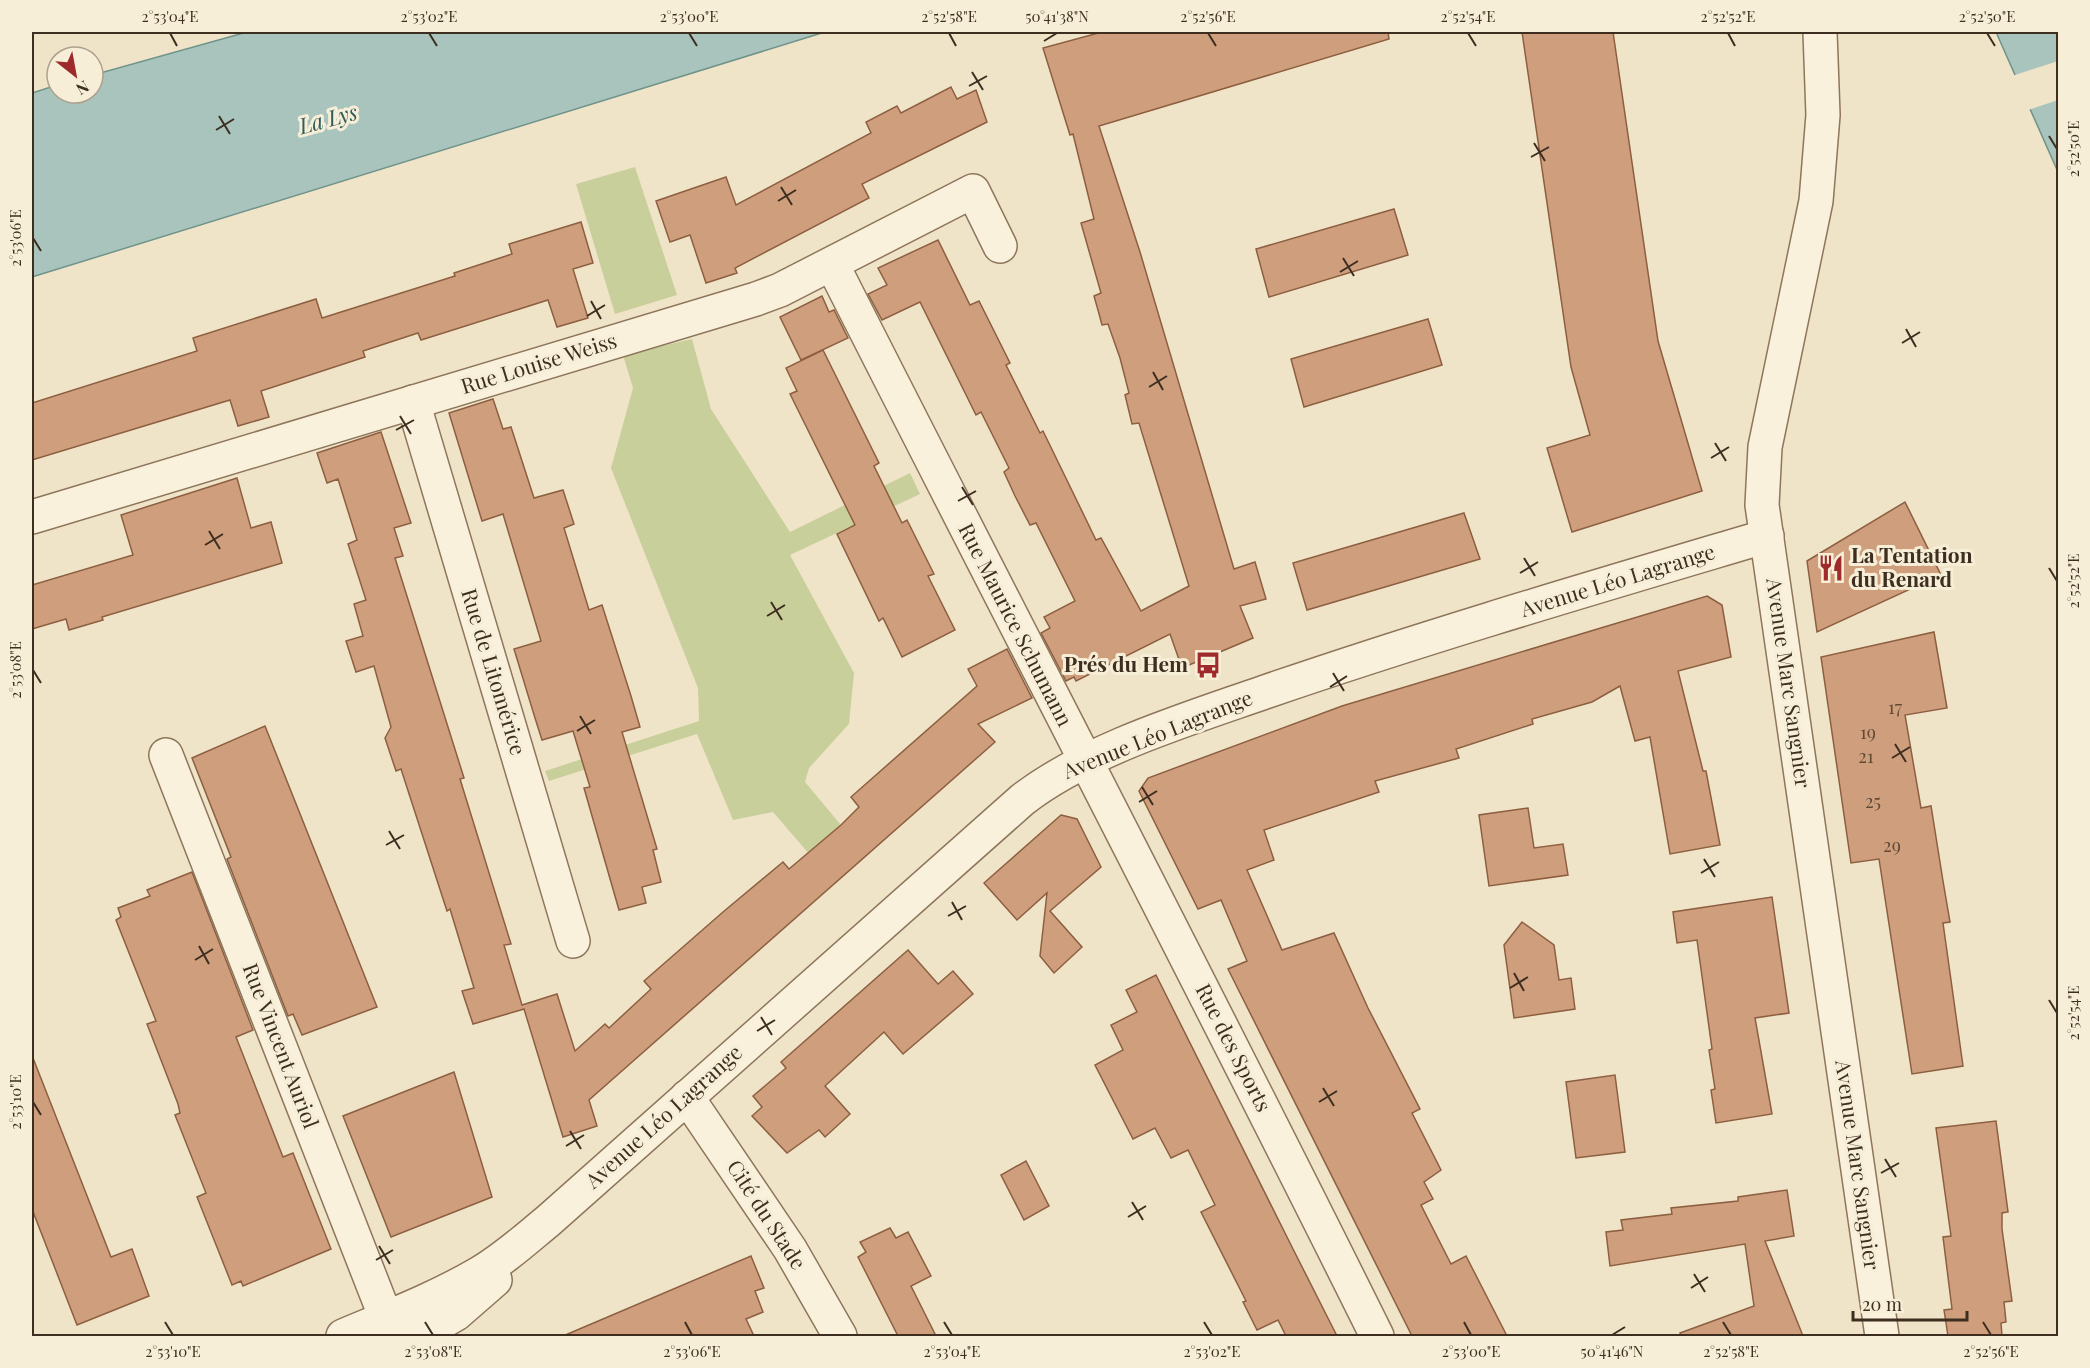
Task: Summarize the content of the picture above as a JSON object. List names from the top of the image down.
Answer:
{
  "streets": {
    "street": [
      "Rue Louise Weiss",
      "Avenue Léo Lagrange",
      "Rue Maurice Schumann",
      "Rue de Litomérice",
      "Avenue Marc Sangnier",
      "Rue Vincent Auriol",
      "Rue des Sports",
      "Cité du Stade"
    ]
  },
  "crossings": [
    ["Rue Louise Weiss", "Rue Maurice Schumann"],
    ["Rue Louise Weiss", "Rue de Litomérice"],
    ["Avenue Léo Lagrange", "Rue Maurice Schumann"],
    ["Avenue Léo Lagrange", "Avenue Marc Sangnier"],
    ["Avenue Léo Lagrange", "Rue Vincent Auriol"],
    ["Avenue Léo Lagrange", "Rue des Sports"],
    ["Avenue Léo Lagrange", "Cité du Stade"],
    ["Rue Maurice Schumann", "Rue des Sports"]
  ],
  "water": ["La Lys"],
  "places": {
    "restaurant": ["La Tentation du Renard"],
    "bus stop": ["Prés du Hem"]
  },
  "house_numbers": [
    "17",
    "19",
    "21",
    "25",
    "29"
  ],
  "scale_bar": "20 m",
  "north": "bottom right",
  "coordinates": [
    "2°53'04\"E",
    "2°53'02\"E",
    "2°53'00\"E",
    "2°52'58\"E",
    "50°41'38\"N",
    "2°52'56\"E",
    "2°52'54\"E",
    "2°52'52\"E",
    "2°52'50\"E",
    "2°53'06\"E",
    "2°53'08\"E",
    "2°53'10\"E",
    "50°41'46\"N"
  ]
}
